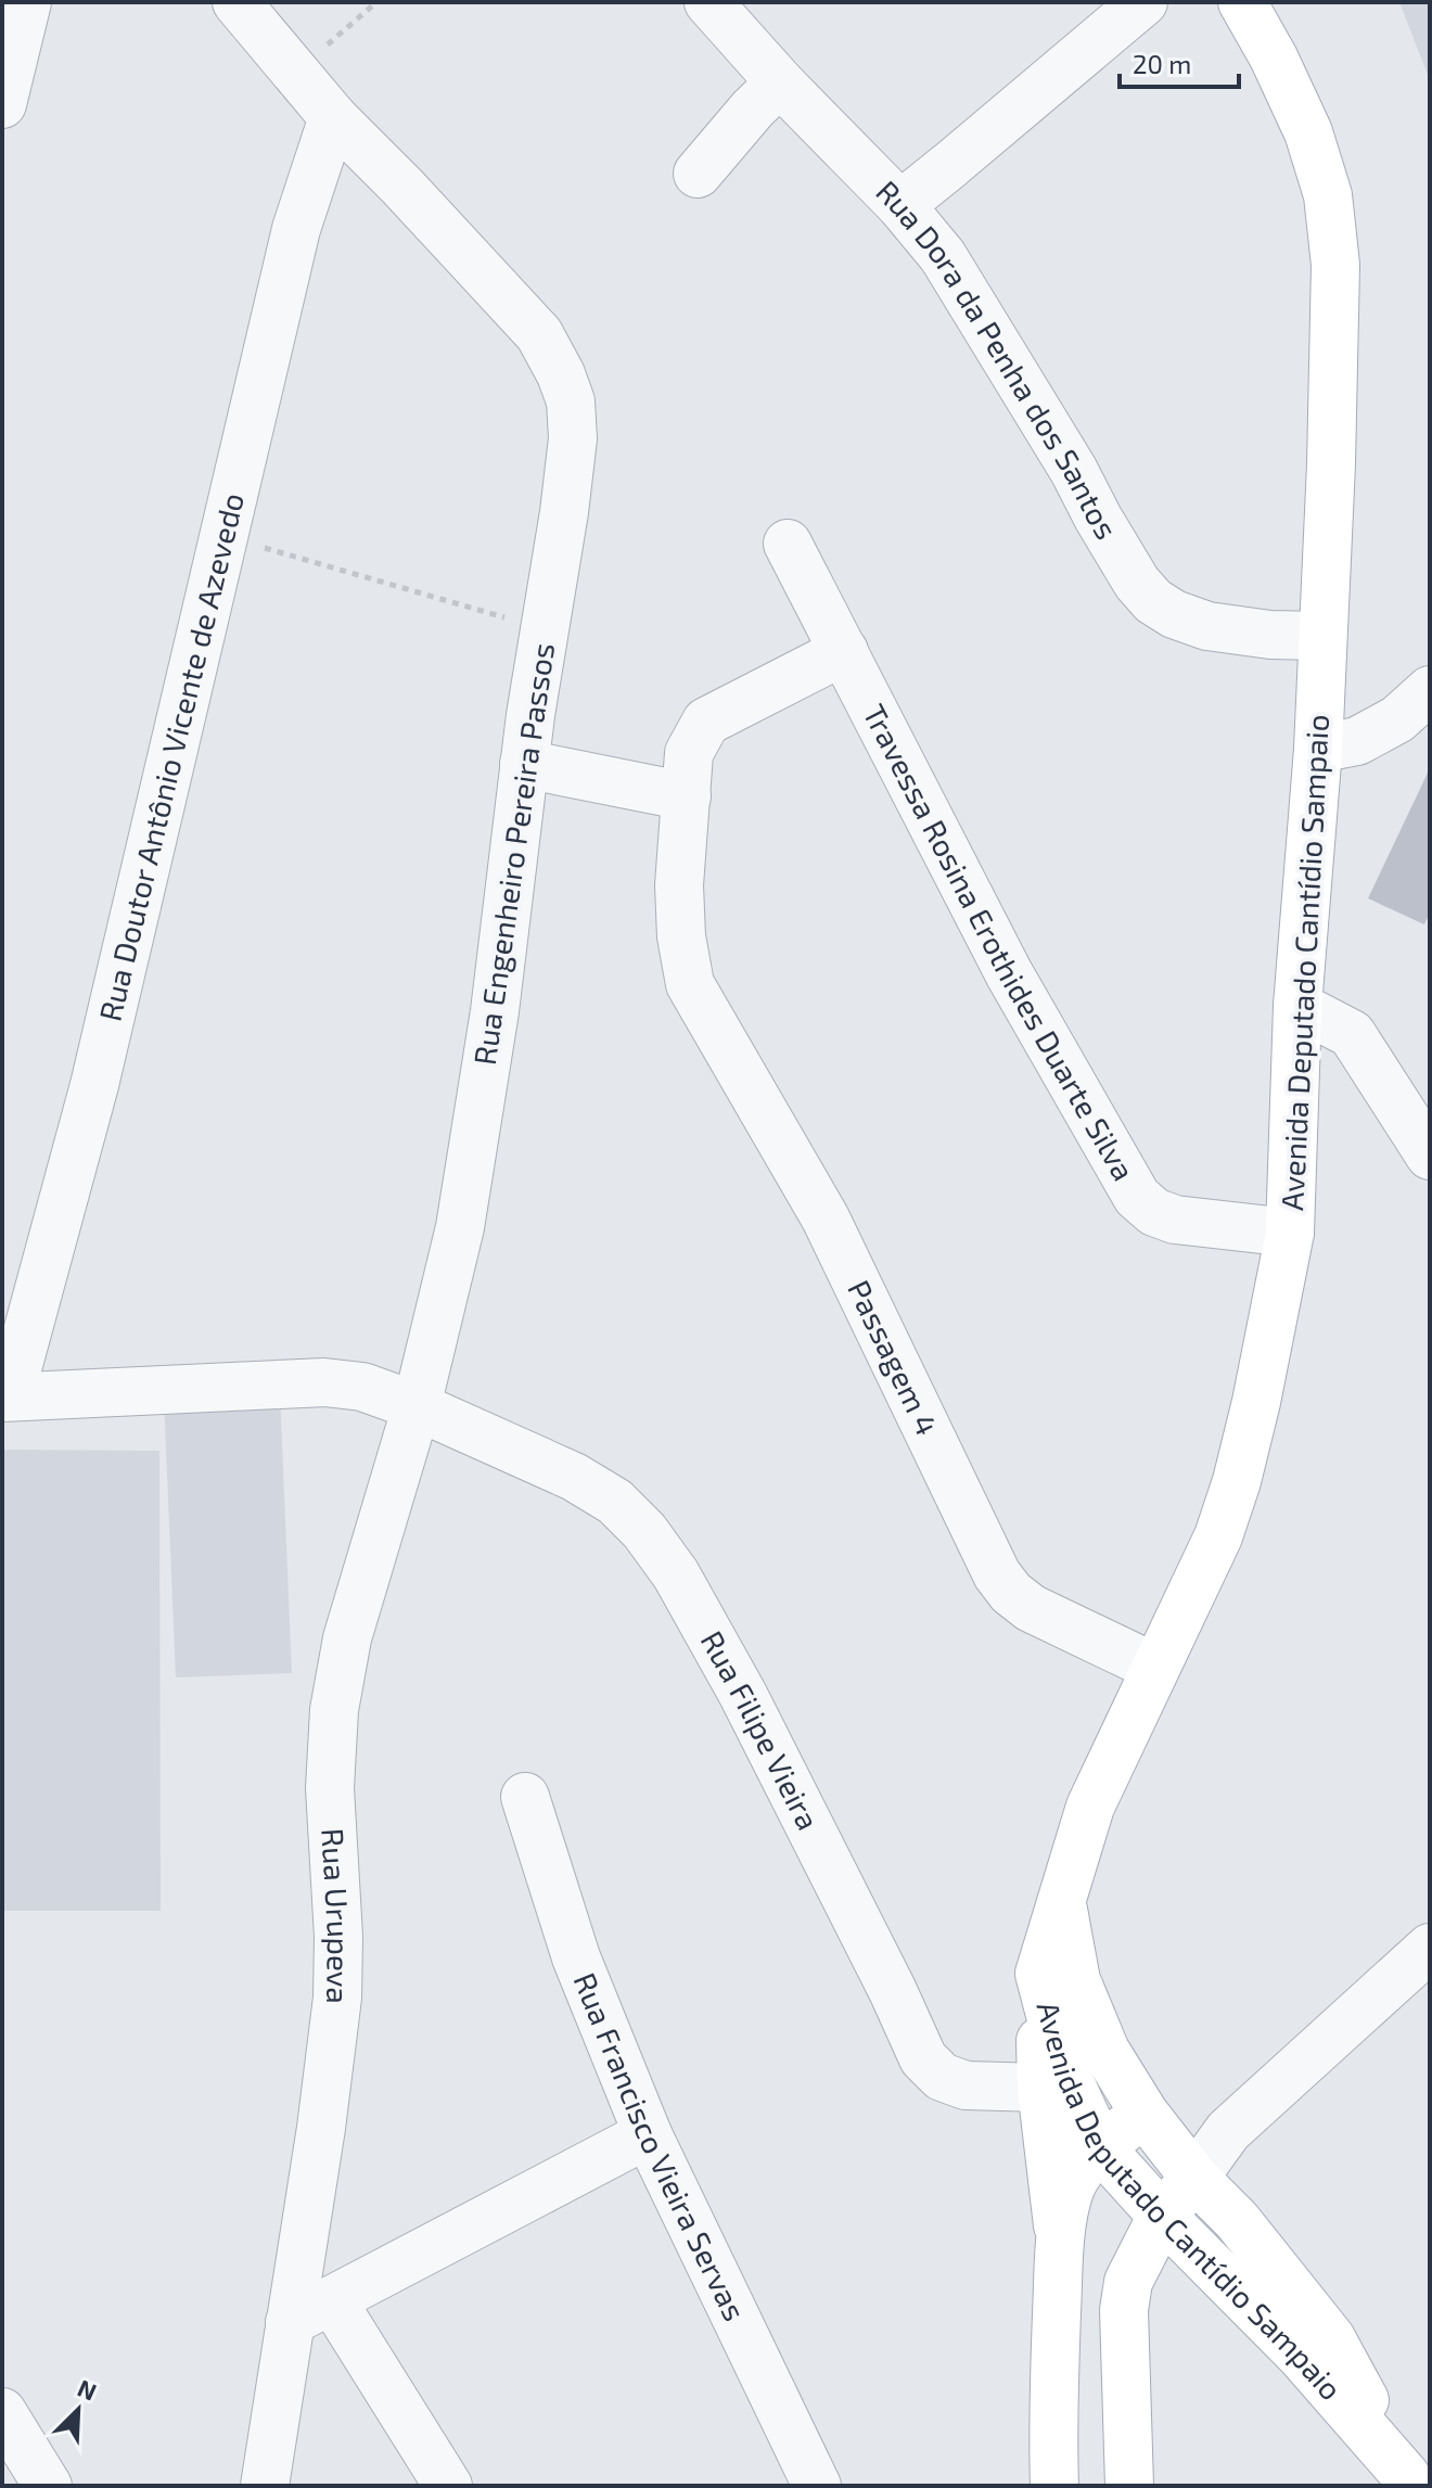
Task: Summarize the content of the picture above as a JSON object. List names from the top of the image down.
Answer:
{
  "streets": {
    "main road": ["Avenida Deputado Cantídio Sampaio"],
    "street": [
      "Rua Dora da Penha dos Santos",
      "Rua Doutor Antônio Vicente de Azevedo",
      "Rua Engenheiro Pereira Passos",
      "Travessa Rosina Erothides Duarte Silva",
      "Passagem 4",
      "Rua Filipe Vieira",
      "Rua Urupeva",
      "Rua Francisco Vieira Servas"
    ]
  },
  "crossings": [
    ["Rua Dora da Penha dos Santos", "Avenida Deputado Cantídio Sampaio"],
    ["Rua Doutor Antônio Vicente de Azevedo", "Rua Engenheiro Pereira Passos"],
    ["Rua Engenheiro Pereira Passos", "Rua Filipe Vieira"],
    ["Rua Engenheiro Pereira Passos", "Rua Urupeva"],
    ["Travessa Rosina Erothides Duarte Silva", "Avenida Deputado Cantídio Sampaio"],
    ["Travessa Rosina Erothides Duarte Silva", "Passagem 4"],
    ["Avenida Deputado Cantídio Sampaio", "Passagem 4"],
    ["Rua Filipe Vieira", "Rua Urupeva"]
  ],
  "scale_bar": "20 m",
  "north": "top right"
}
